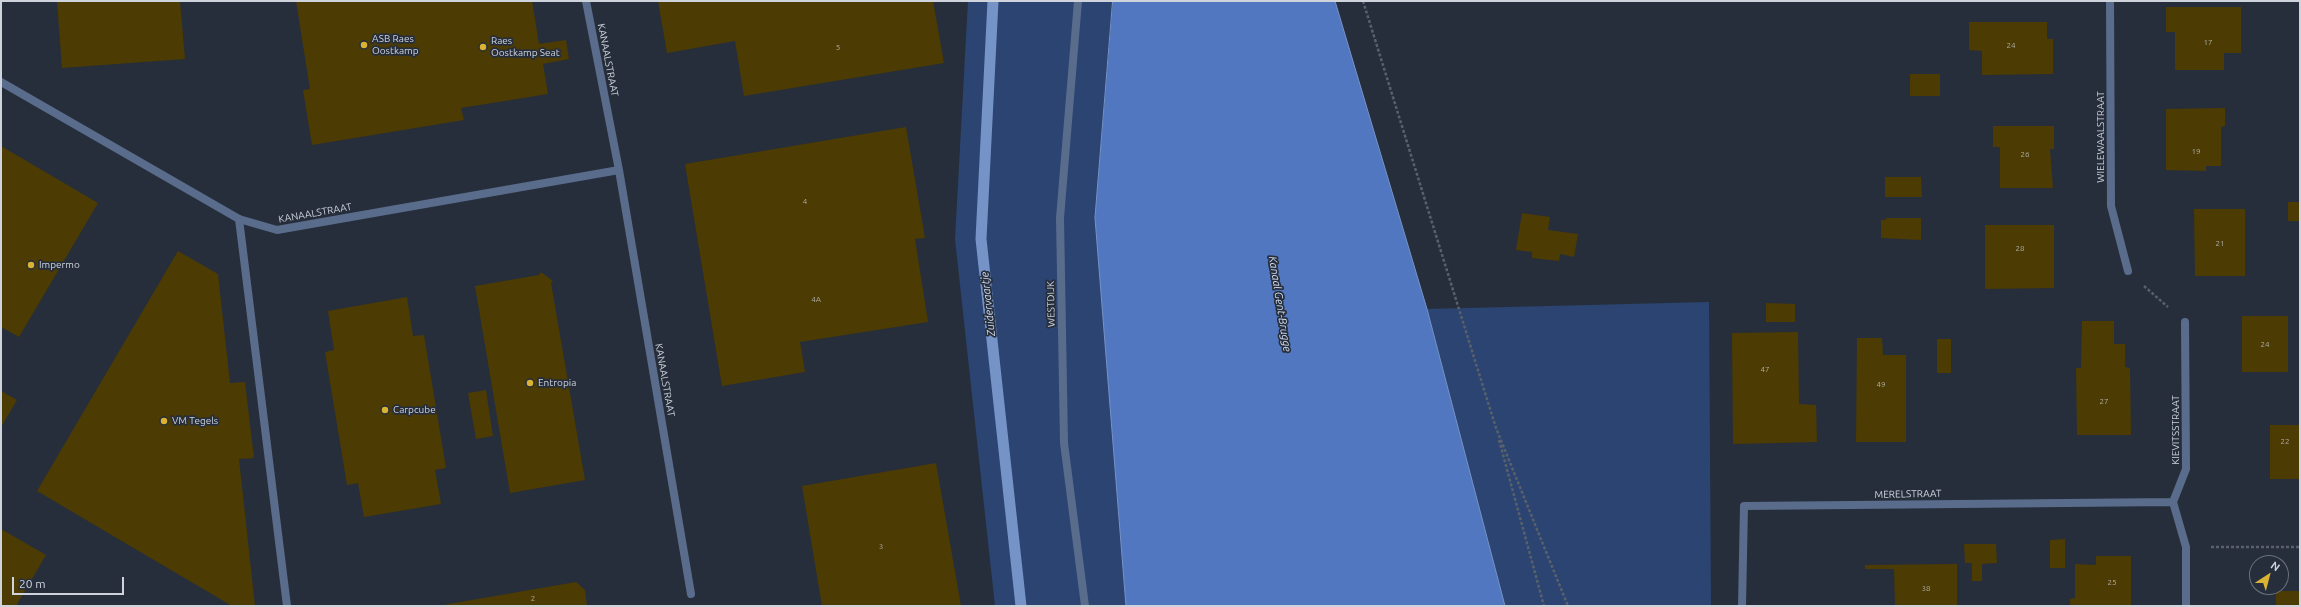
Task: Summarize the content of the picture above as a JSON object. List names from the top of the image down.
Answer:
{
  "streets": {
    "street": [
      "KANAALSTRAAT",
      "WIELEWAALSTRAAT",
      "WESTDIJK",
      "KIEVITSSTRAAT",
      "MERELSTRAAT"
    ]
  },
  "crossings": [
    ["KIEVITSSTRAAT", "MERELSTRAAT"]
  ],
  "water": ["Zuidervaartje", "Kanaal Gent-Brugge"],
  "places": [
    "ASB Raes Oostkamp",
    "Raes Oostkamp Seat",
    "Impermo",
    "Entropia",
    "Carpcube",
    "VM Tegels"
  ],
  "house_numbers": [
    "17",
    "24",
    "5",
    "19",
    "26",
    "4",
    "21",
    "28",
    "4A",
    "24",
    "47",
    "49",
    "27",
    "22",
    "3",
    "25",
    "38",
    "2"
  ],
  "scale_bar": "20 m",
  "north": "top right"
}
